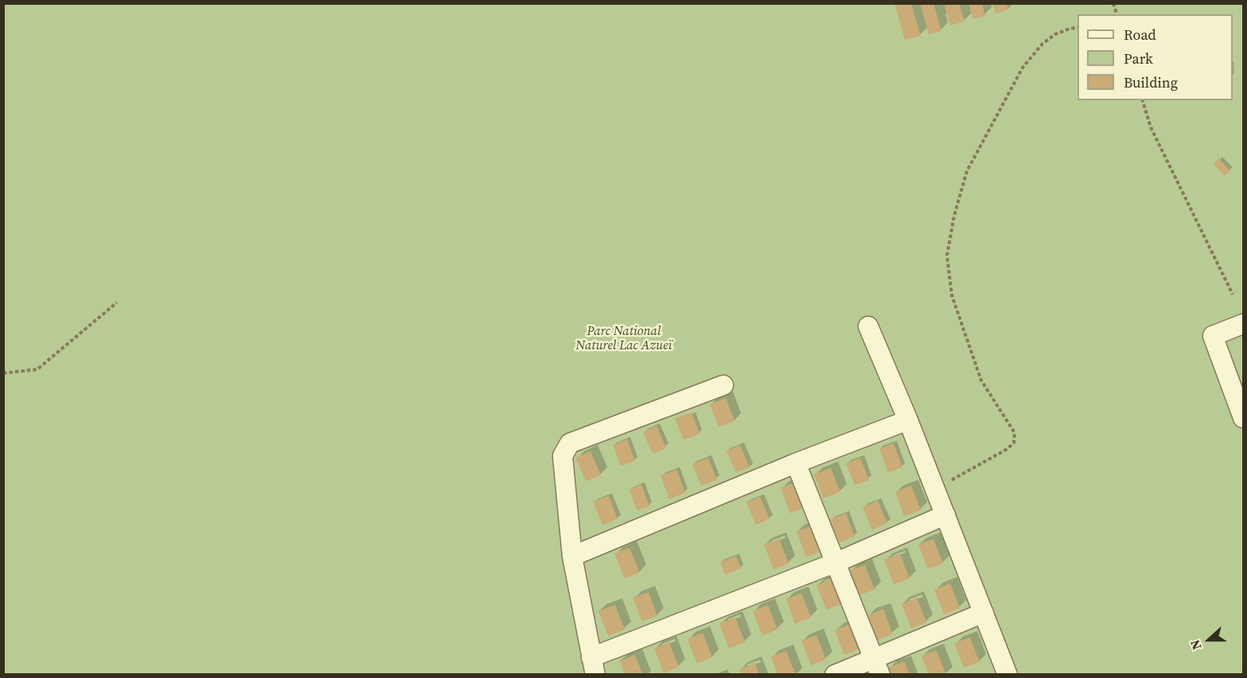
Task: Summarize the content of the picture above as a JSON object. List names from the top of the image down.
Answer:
{
  "parks": ["Parc National Naturel Lac Azueï"],
  "legend": ["Road", "Park", "Building"],
  "north": "left"
}
